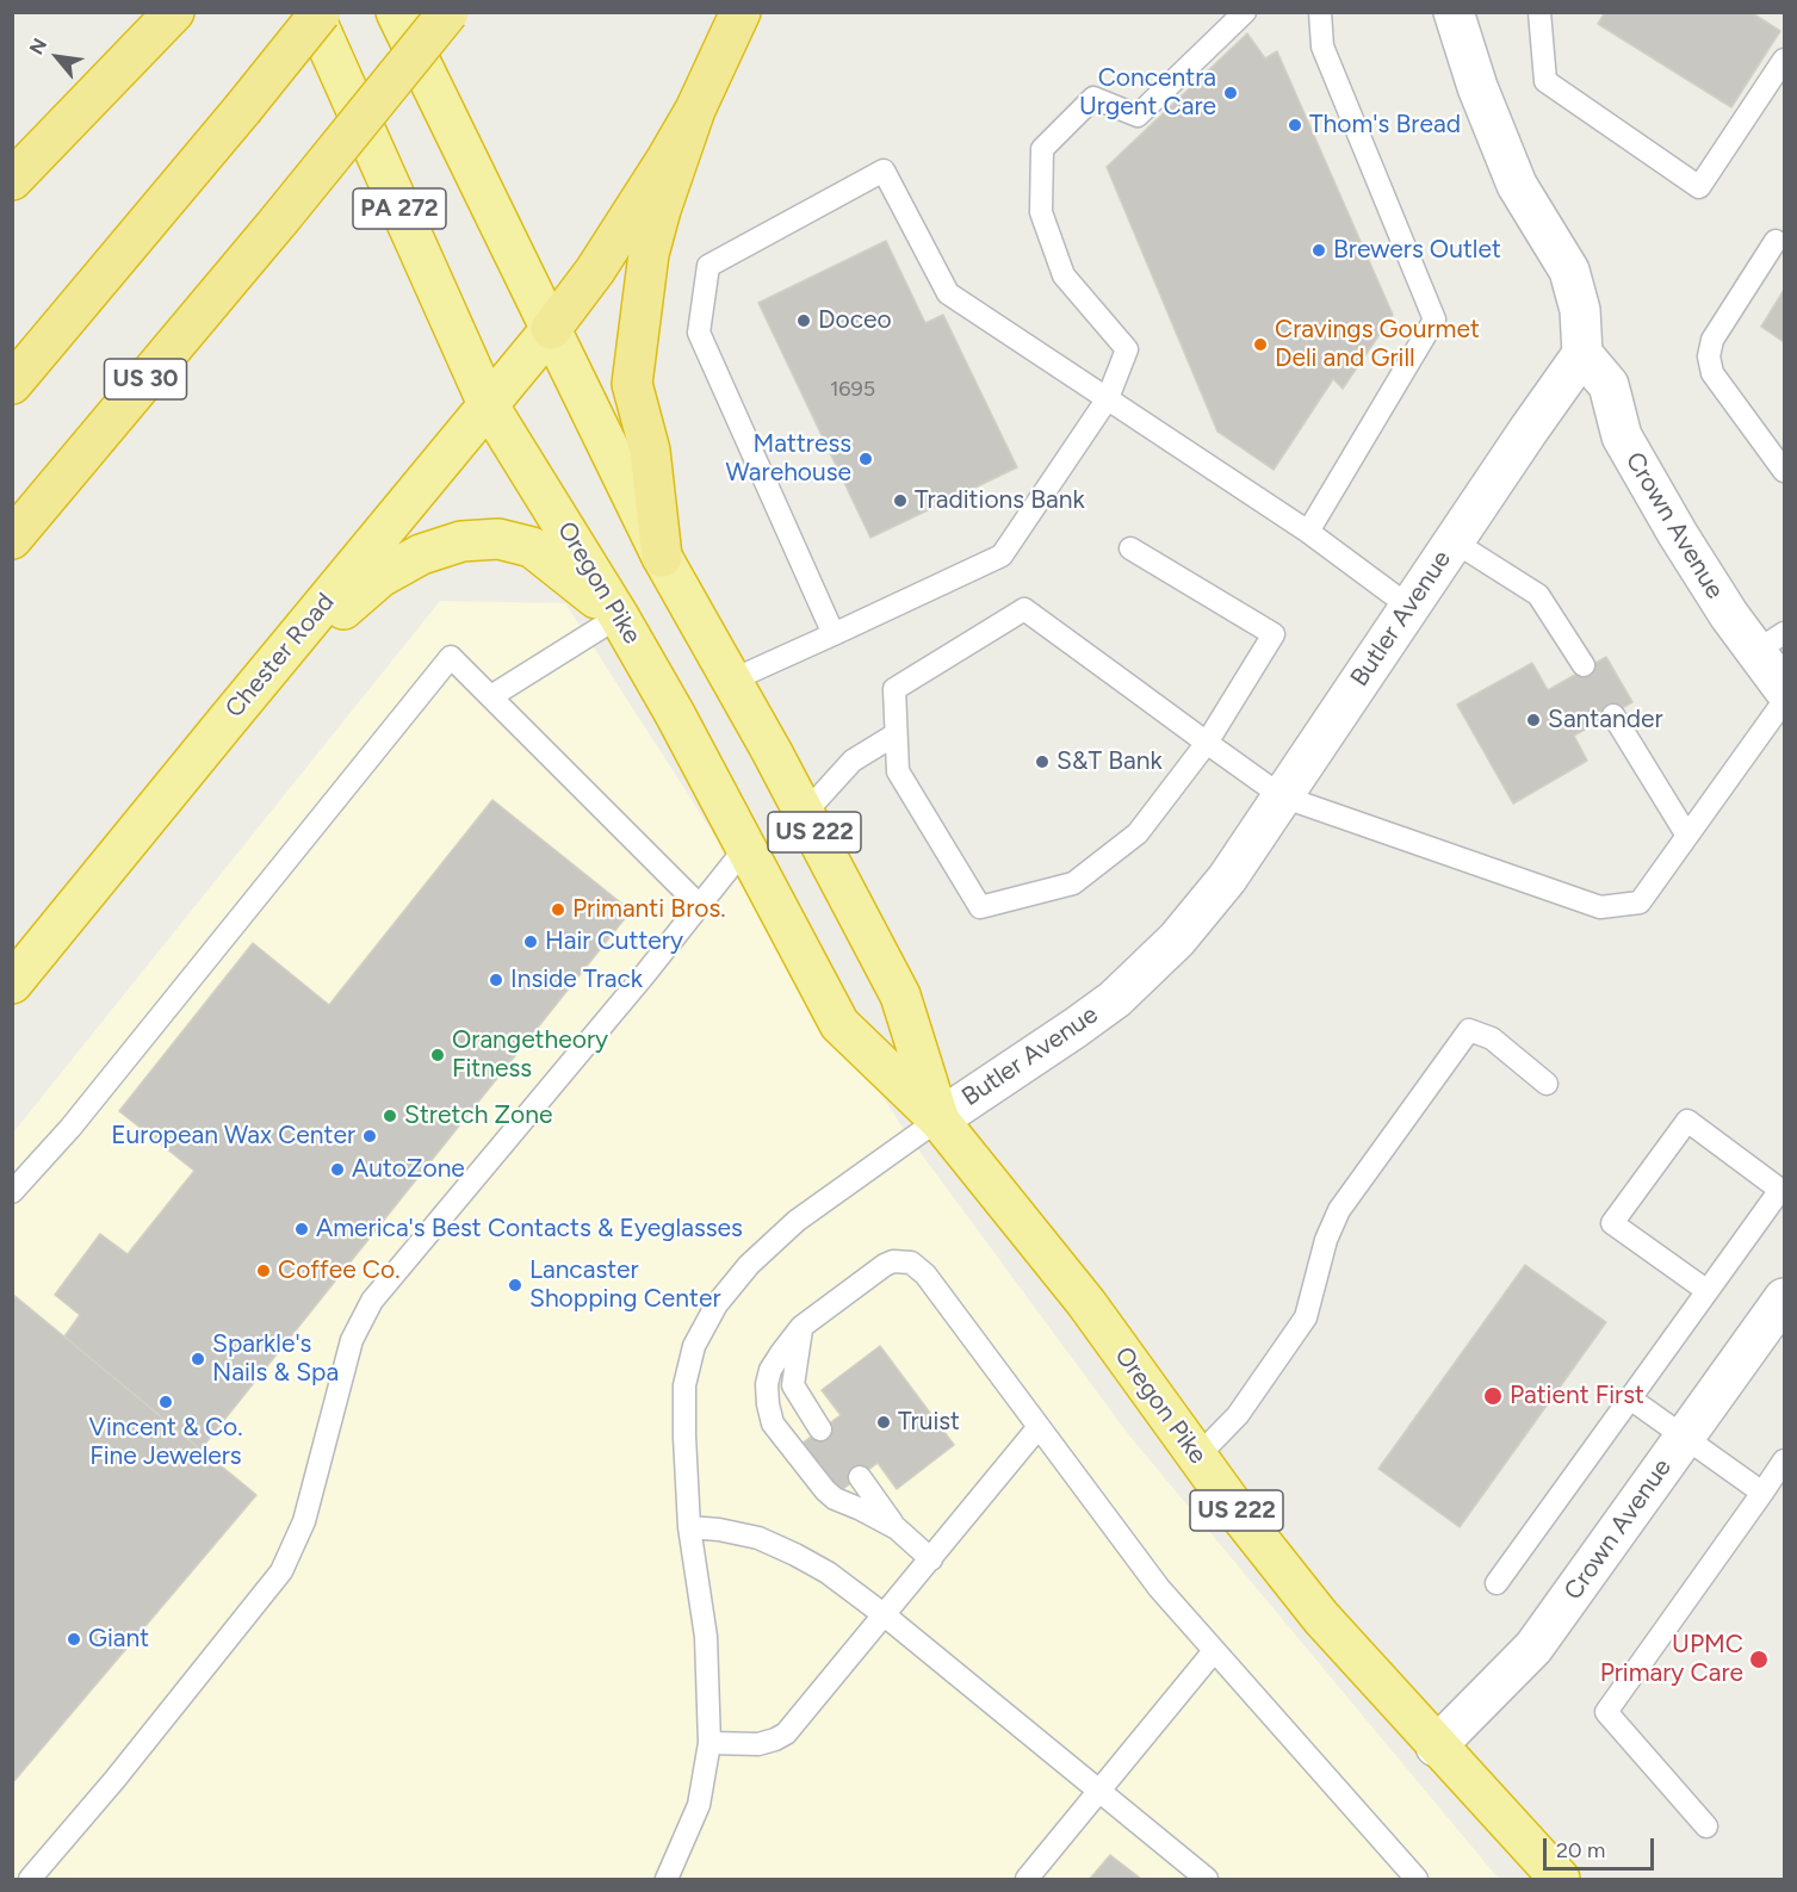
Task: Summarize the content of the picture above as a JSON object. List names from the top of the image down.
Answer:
{
  "streets": {
    "highway": [
      "PA 272",
      "US 30",
      "Oregon Pike",
      "Chester Road",
      "US 222"
    ],
    "street": ["Crown Avenue", "Butler Avenue"]
  },
  "crossings": [
    ["Crown Avenue", "Oregon Pike"],
    ["Crown Avenue", "Butler Avenue"],
    ["Oregon Pike", "Butler Avenue"],
    ["Oregon Pike", "Chester Road"],
    ["Oregon Pike", "US 222"]
  ],
  "places": [
    "Concentra Urgent Care",
    "Thom's Bread",
    "Brewers Outlet",
    "Doceo",
    "Cravings Gourmet Deli and Grill",
    "Mattress Warehouse",
    "Traditions Bank",
    "Santander",
    "S&T Bank",
    "Primanti Bros.",
    "Hair Cuttery",
    "Inside Track",
    "Orangetheory Fitness",
    "Stretch Zone",
    "European Wax Center",
    "AutoZone",
    "America's Best Contacts & Eyeglasses",
    "Coffee Co.",
    "Lancaster Shopping Center",
    "Sparkle's Nails & Spa",
    "Patient First",
    "Vincent & Co. Fine Jewelers",
    "Truist",
    "Giant",
    "UPMC Primary Care"
  ],
  "house_numbers": ["1695"],
  "scale_bar": "20 m",
  "north": "top left"
}
